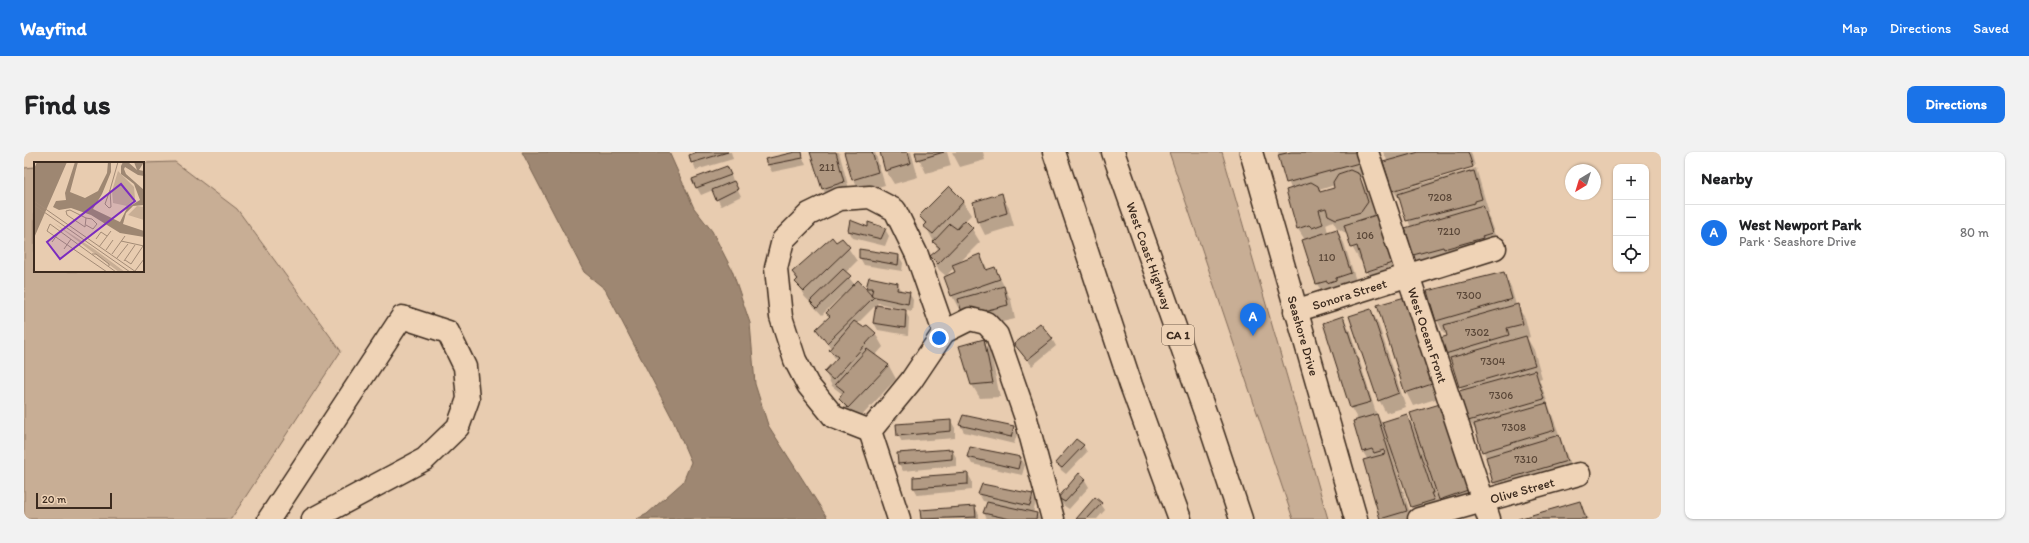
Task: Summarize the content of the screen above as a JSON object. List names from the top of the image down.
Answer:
{
  "streets": {
    "main road": [
      "West Coast Highway",
      "Sonora Street",
      "CA 1",
      "Seashore Drive",
      "West Ocean Front",
      "Olive Street"
    ]
  },
  "crossings": [
    ["Sonora Street", "Seashore Drive"],
    ["Sonora Street", "West Ocean Front"],
    ["West Ocean Front", "Olive Street"]
  ],
  "house_numbers": [
    "211",
    "7208",
    "7210",
    "106",
    "110",
    "7300",
    "7302",
    "7304",
    "7306",
    "7308",
    "7310"
  ],
  "scale_bar": "20 m",
  "north": "bottom left",
  "page": {
    "header": "Wayfind",
    "nav": ["Map", "Directions", "Saved"],
    "buttons": "Directions",
    "title": "Find us",
    "heading": "Nearby",
    "map_buttons": ["+", "−"],
    "list": [
      {
        "mark": "A",
        "name": "West Newport Park",
        "note": "Park · Seashore Drive",
        "value": "80 m"
      }
    ],
    "pins": "A",
    "scale": "20 m"
  }
}
